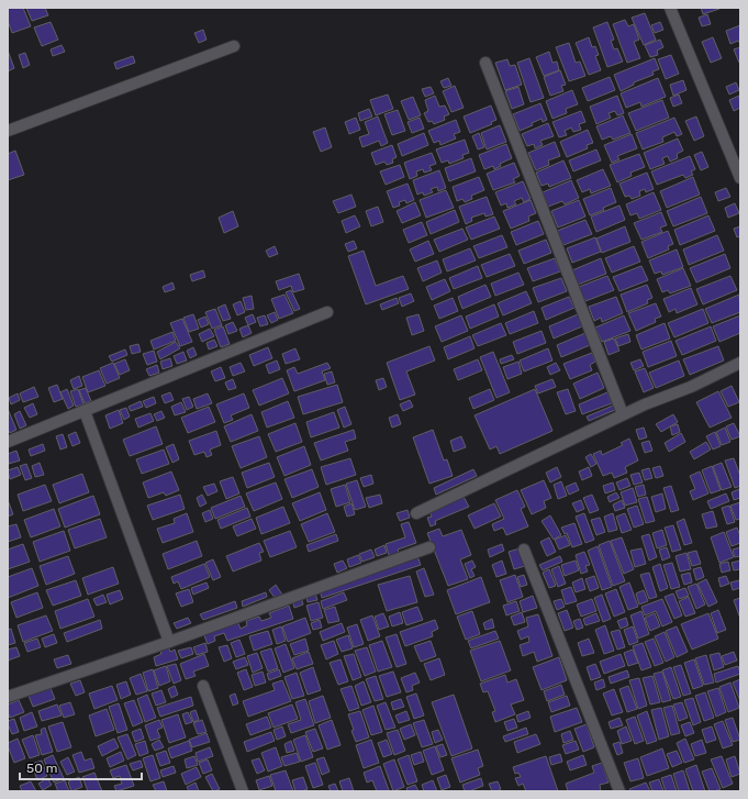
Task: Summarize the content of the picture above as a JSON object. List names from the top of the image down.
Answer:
{
  "scale_bar": "50 m"
}
